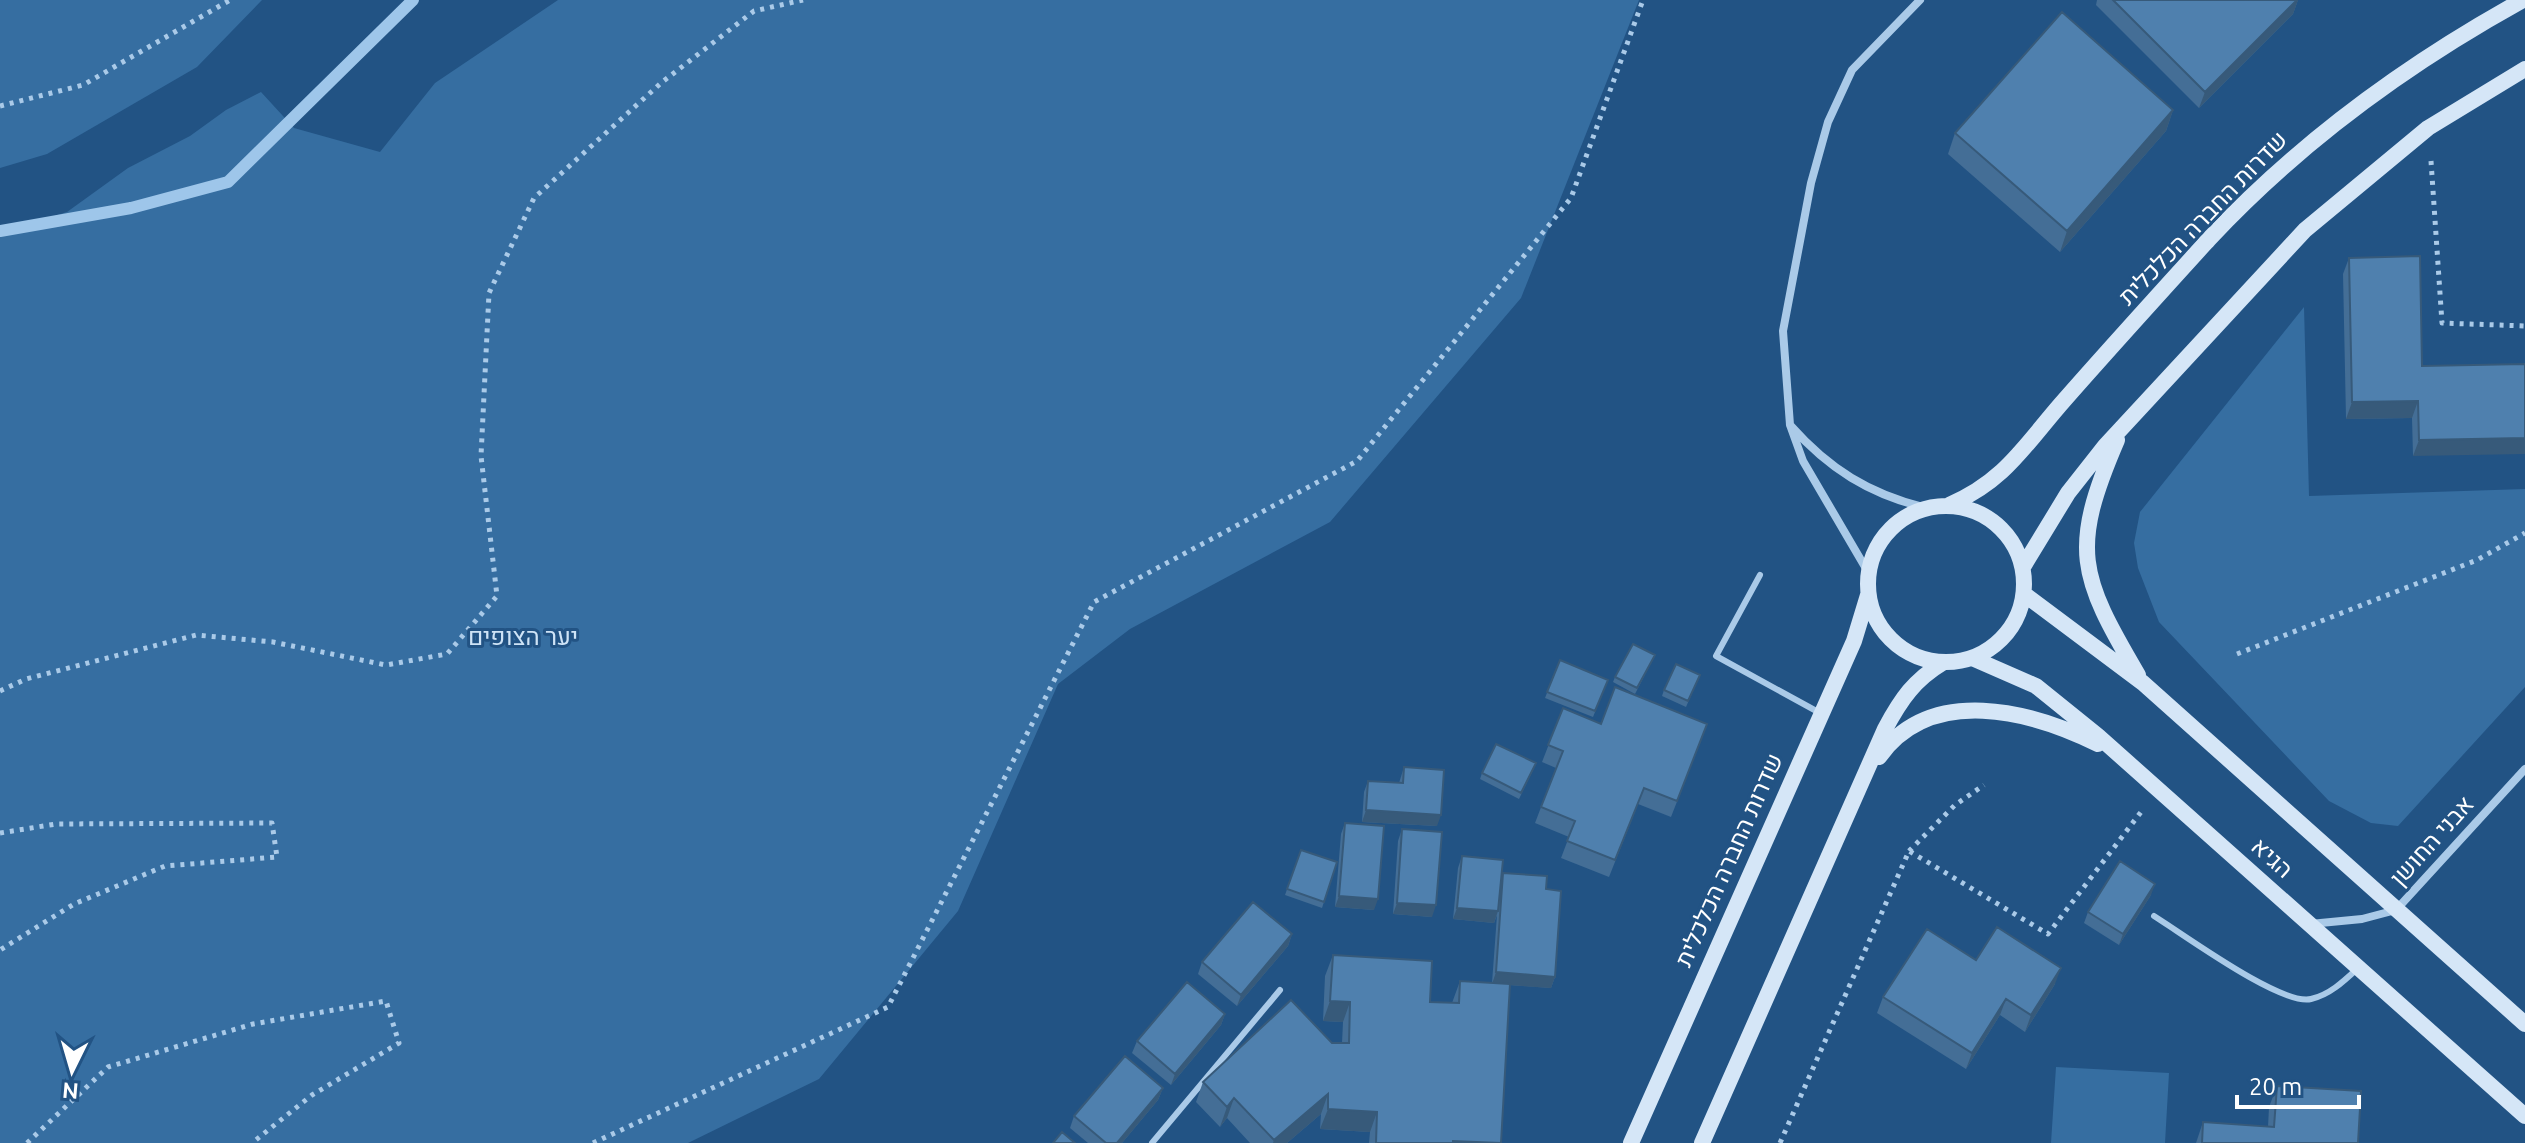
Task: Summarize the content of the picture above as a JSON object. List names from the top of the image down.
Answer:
{
  "streets": {
    "main road": ["שדרות החברה הכלכלית", "הגיא"],
    "street": ["אבני החושן"]
  },
  "crossings": [
    ["שדרות החברה הכלכלית", "הגיא"],
    ["אבני החושן", "הגיא"]
  ],
  "parks": ["יער הצופים"],
  "scale_bar": "20 m",
  "north": "bottom"
}
